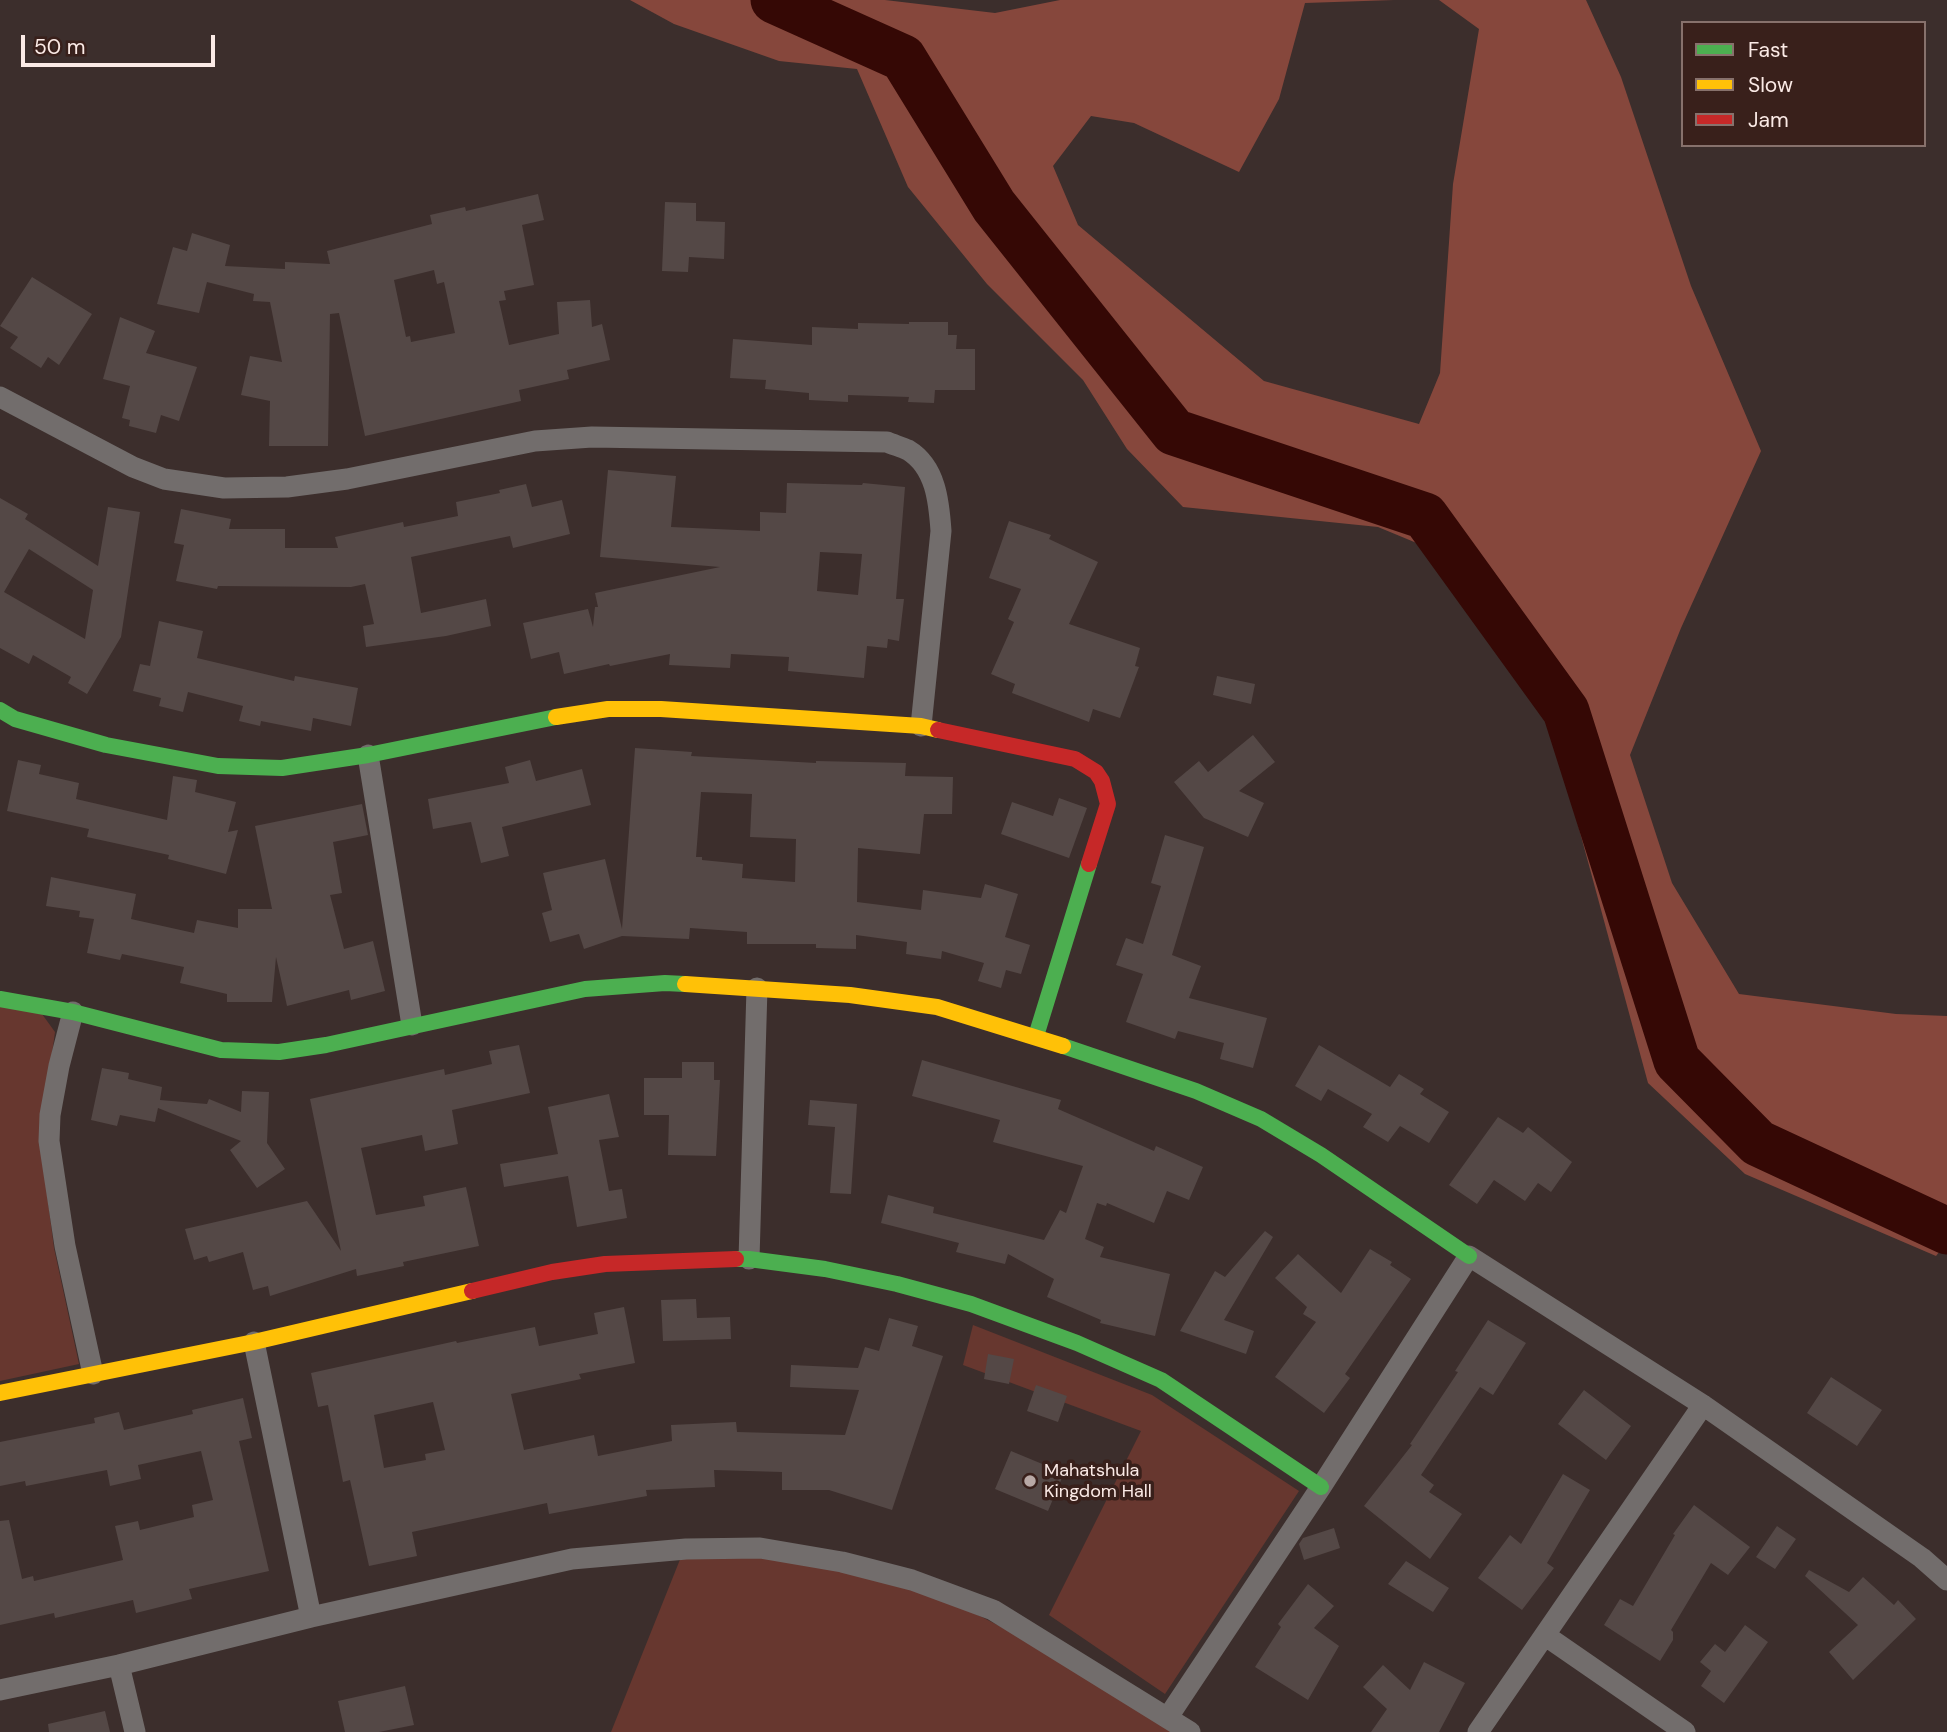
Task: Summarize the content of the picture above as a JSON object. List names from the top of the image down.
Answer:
{
  "places": ["Mahatshula Kingdom Hall"],
  "legend": ["Fast", "Slow", "Jam"],
  "scale_bar": "50 m"
}
